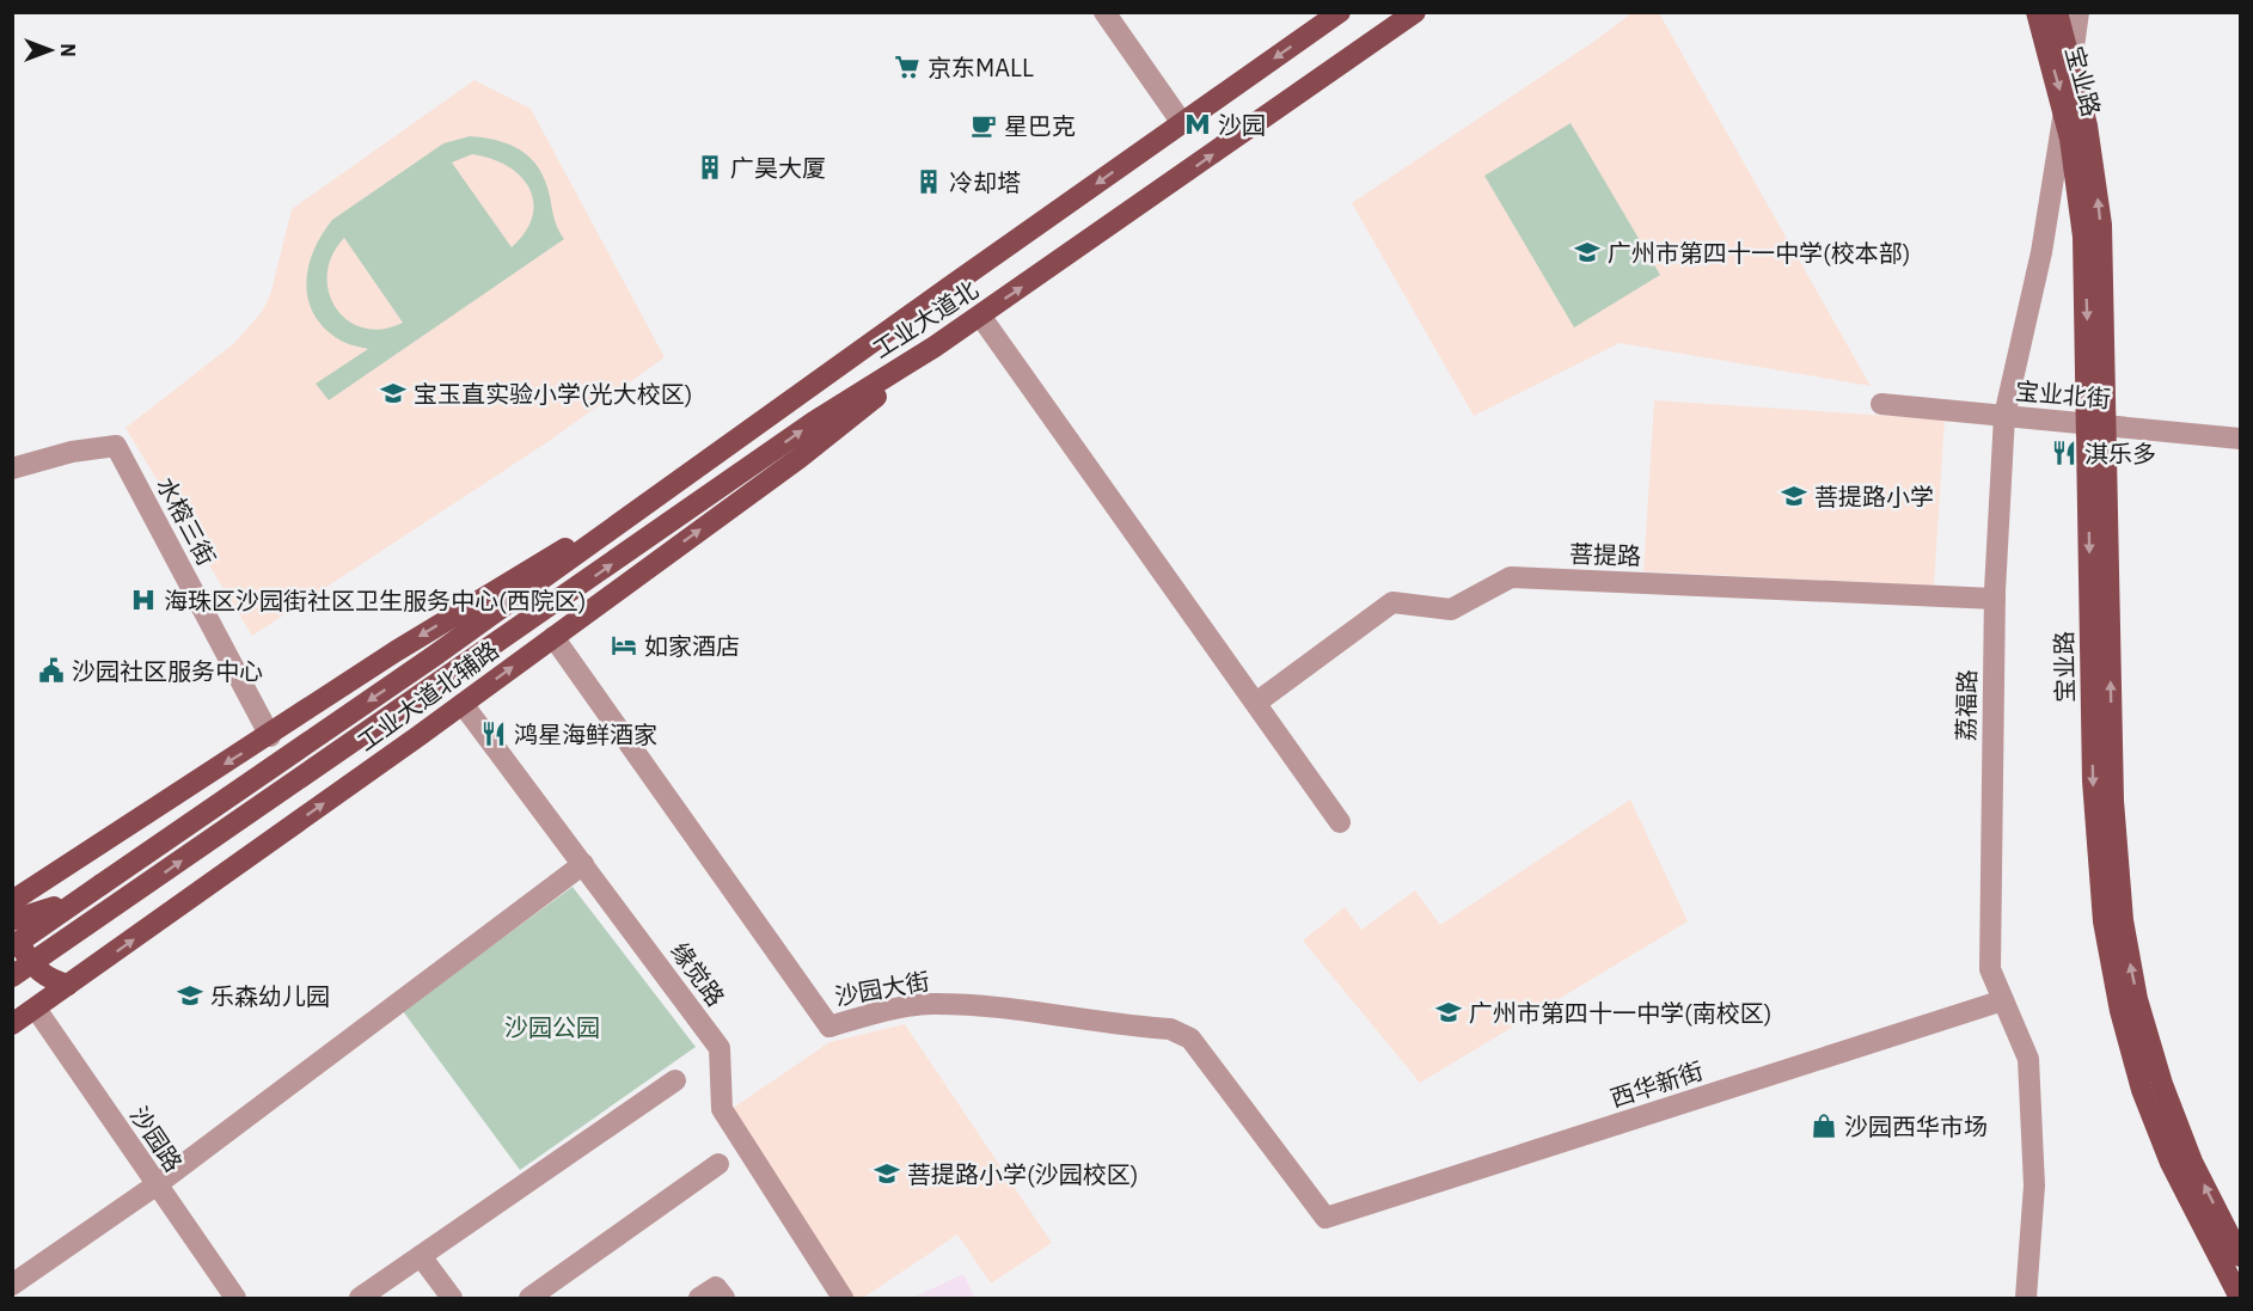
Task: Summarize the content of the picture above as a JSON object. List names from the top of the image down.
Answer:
{
  "streets": {
    "main road": ["宝业路", "工业大道北", "工业大道北辅路"],
    "street": [
      "宝业北街",
      "水榕三街",
      "菩提路",
      "荔福路",
      "缘觉路",
      "沙园大街",
      "西华新街",
      "沙园路"
    ]
  },
  "crossings": [
    ["宝业路", "宝业北街"],
    ["宝业路", "荔福路"],
    ["工业大道北", "工业大道北辅路"],
    ["宝业北街", "荔福路"],
    ["水榕三街", "工业大道北辅路"],
    ["菩提路", "荔福路"],
    ["工业大道北辅路", "缘觉路"],
    ["工业大道北辅路", "沙园大街"],
    ["工业大道北辅路", "沙园路"],
    ["荔福路", "西华新街"],
    ["沙园大街", "西华新街"]
  ],
  "parks": ["沙园公园"],
  "places": {
    "supermarket": ["京东MALL"],
    "metro station": ["沙园"],
    "cafe": ["星巴克"],
    "building": ["广昊大厦", "冷却塔"],
    "school or university": [
      "广州市第四十一中学(校本部)",
      "宝玉直实验小学(光大校区)",
      "菩提路小学",
      "乐森幼儿园",
      "广州市第四十一中学(南校区)",
      "菩提路小学(沙园校区)"
    ],
    "restaurant": ["淇乐多", "鸿星海鲜酒家"],
    "hospital": ["海珠区沙园街社区卫生服务中心(西院区)"],
    "hotel": ["如家酒店"],
    "public building": ["沙园社区服务中心"],
    "shop": ["沙园西华市场"]
  },
  "north": "right"
}
